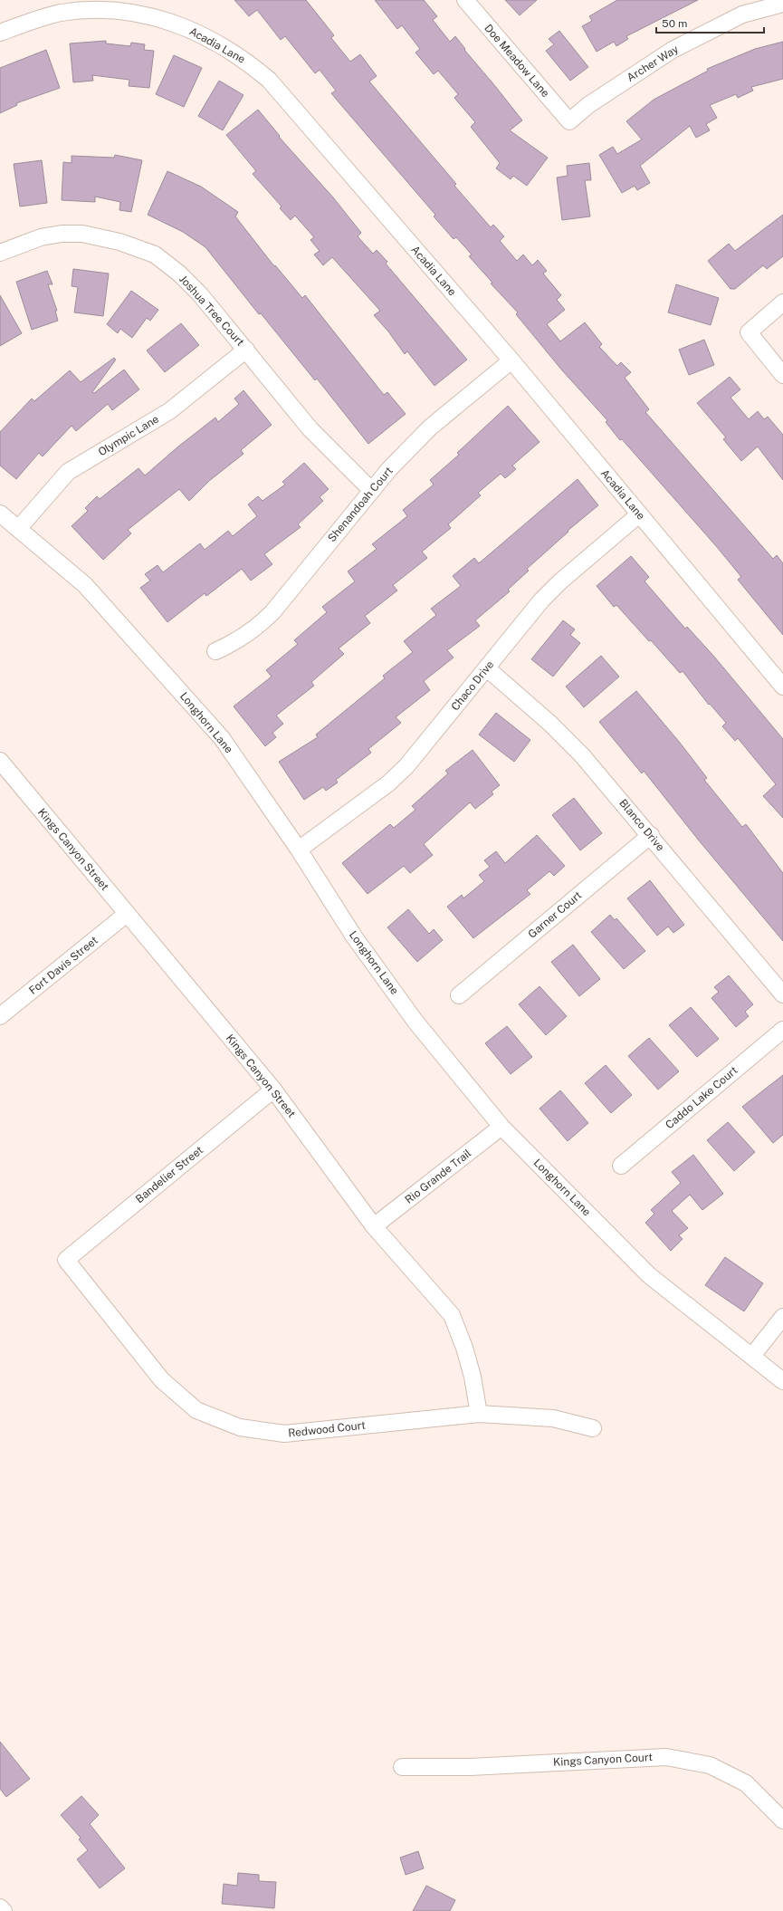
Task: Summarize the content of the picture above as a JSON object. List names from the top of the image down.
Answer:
{
  "streets": {
    "street": [
      "Acadia Lane",
      "Doe Meadow Lane",
      "Archer Way",
      "Joshua Tree Court",
      "Olympic Lane",
      "Shenandoah Court",
      "Chaco Drive",
      "Longhorn Lane",
      "Blanco Drive",
      "Kings Canyon Street",
      "Garner Court",
      "Fort Davis Street",
      "Caddo Lake Court",
      "Bandelier Street",
      "Rio Grande Trail",
      "Redwood Court",
      "Kings Canyon Court"
    ]
  },
  "crossings": [
    ["Acadia Lane", "Shenandoah Court"],
    ["Acadia Lane", "Chaco Drive"],
    ["Doe Meadow Lane", "Archer Way"],
    ["Joshua Tree Court", "Olympic Lane"],
    ["Joshua Tree Court", "Shenandoah Court"],
    ["Olympic Lane", "Longhorn Lane"],
    ["Chaco Drive", "Longhorn Lane"],
    ["Chaco Drive", "Blanco Drive"],
    ["Longhorn Lane", "Rio Grande Trail"],
    ["Blanco Drive", "Garner Court"],
    ["Kings Canyon Street", "Fort Davis Street"],
    ["Kings Canyon Street", "Bandelier Street"],
    ["Kings Canyon Street", "Rio Grande Trail"],
    ["Kings Canyon Street", "Redwood Court"],
    ["Bandelier Street", "Redwood Court"]
  ],
  "scale_bar": "50 m"
}
